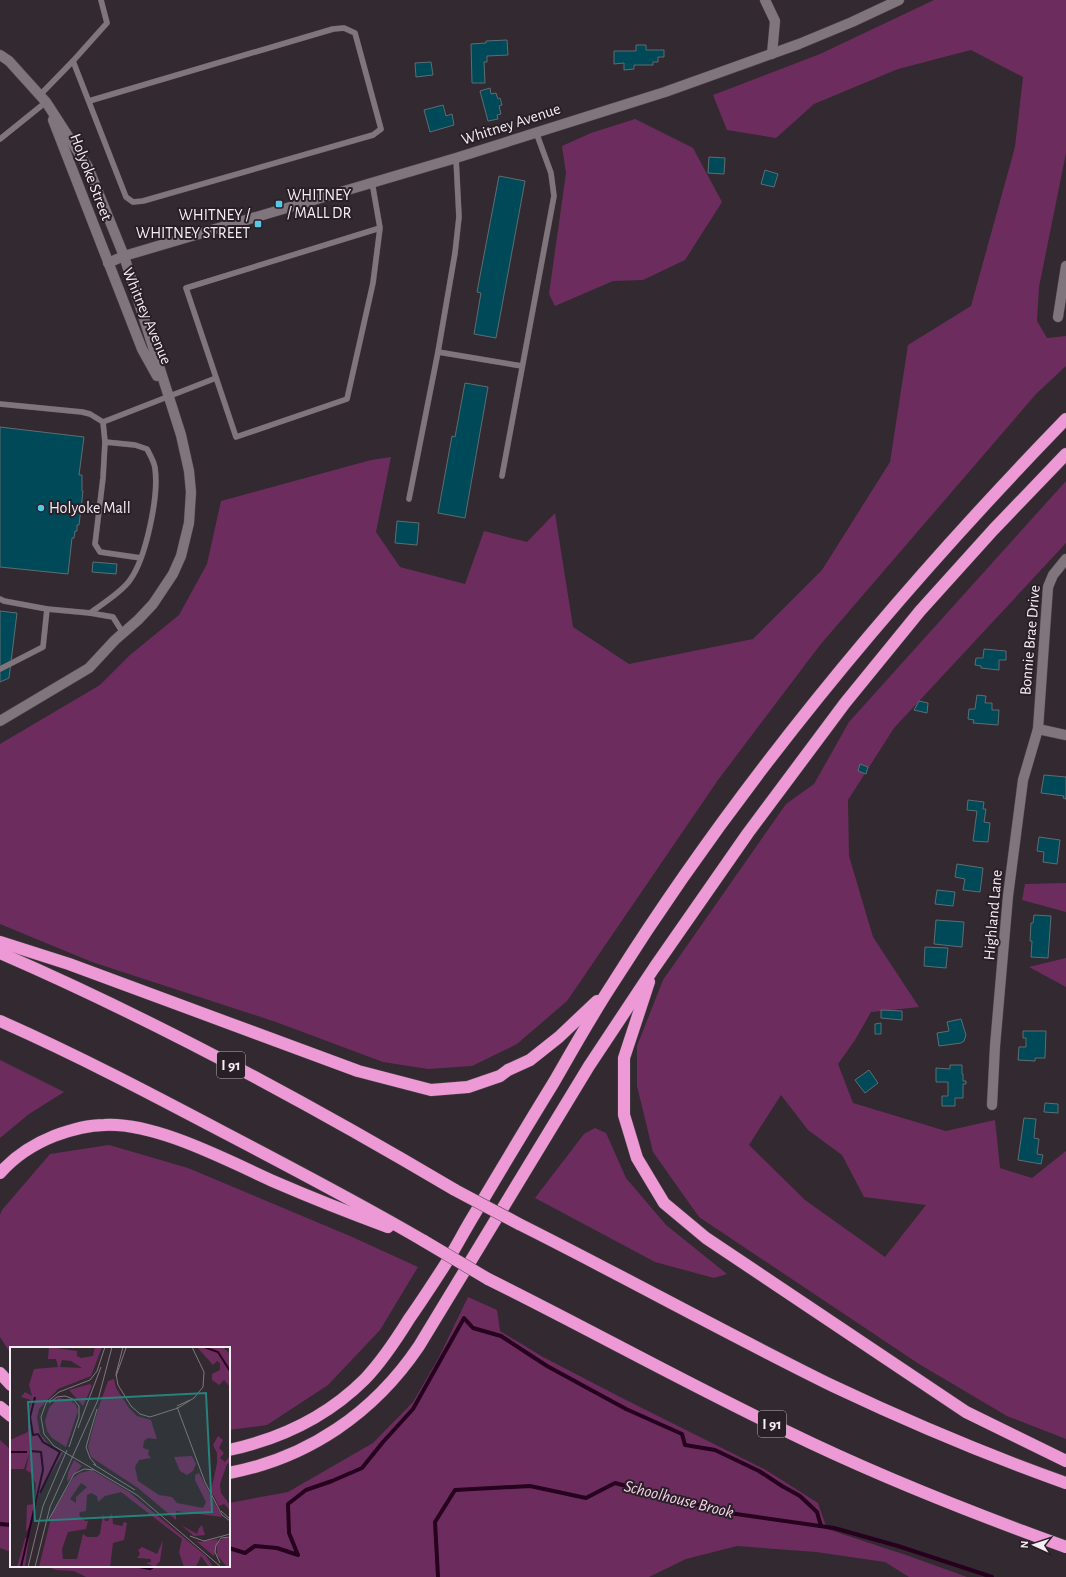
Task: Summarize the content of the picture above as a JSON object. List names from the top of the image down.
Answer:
{
  "streets": {
    "highway": ["I 91"],
    "main road": [
      "Whitney Avenue",
      "Holyoke Street",
      "Bonnie Brae Drive",
      "Highland Lane"
    ]
  },
  "crossings": [
    ["Whitney Avenue", "Holyoke Street"],
    ["Bonnie Brae Drive", "Highland Lane"]
  ],
  "water": ["Schoolhouse Brook"],
  "places": {
    "transit": ["WHITNEY / MALL DR", "WHITNEY / WHITNEY STREET"],
    "other": ["Holyoke Mall"]
  },
  "north": "left"
}
